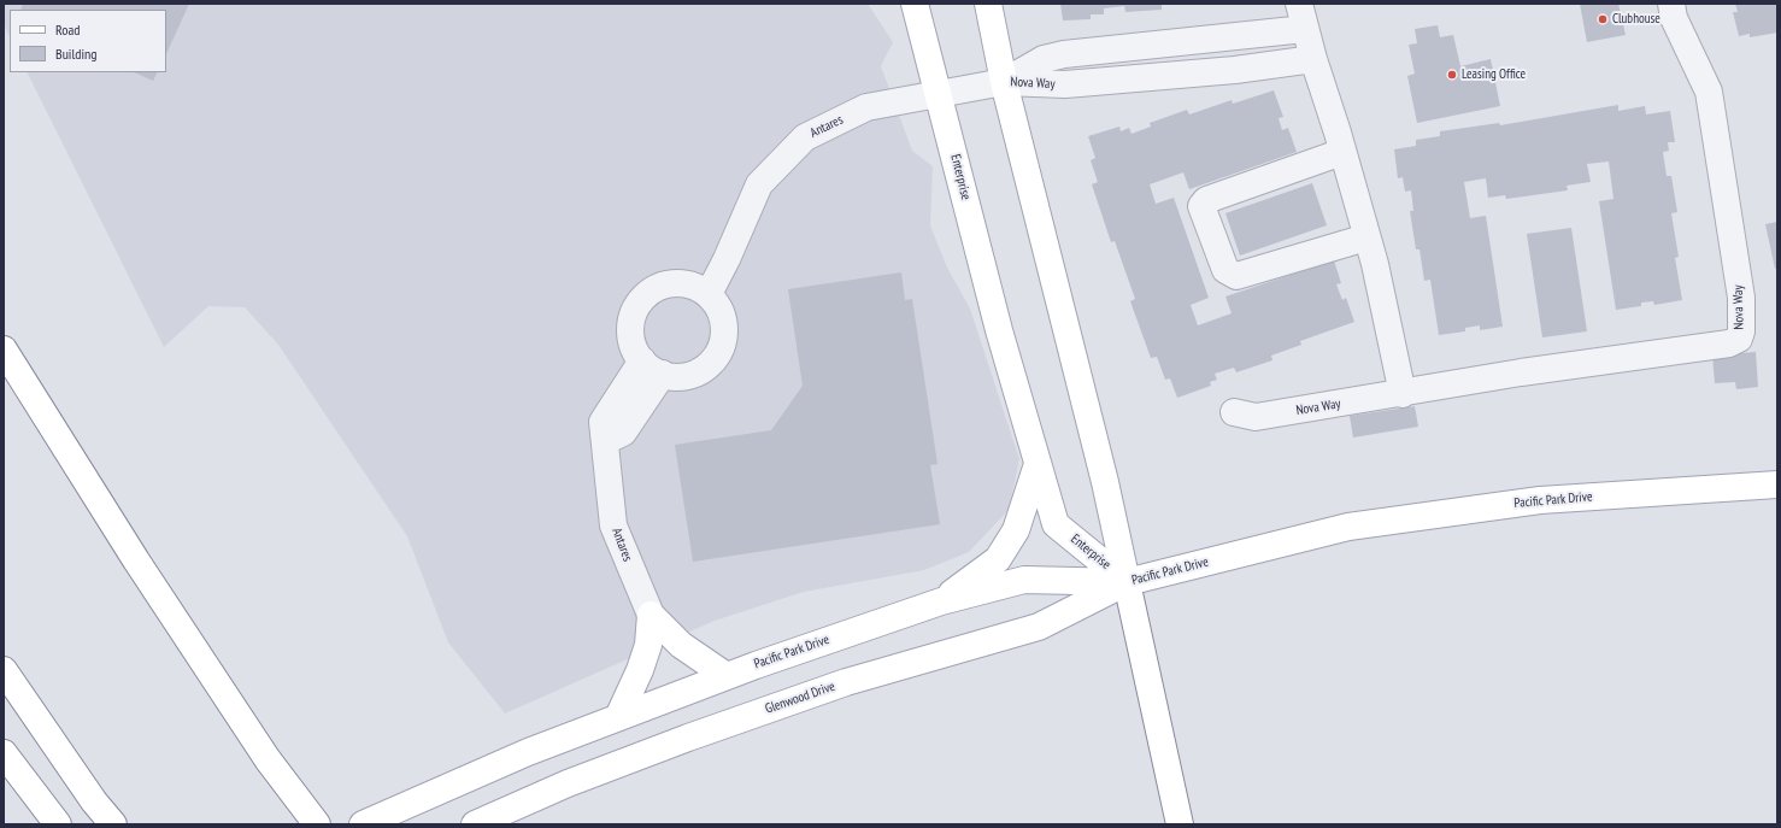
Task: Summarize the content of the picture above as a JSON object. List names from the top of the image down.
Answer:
{
  "streets": {
    "main road": ["Enterprise", "Pacific Park Drive", "Glenwood Drive"],
    "street": ["Nova Way", "Antares"]
  },
  "crossings": [
    ["Nova Way", "Antares"],
    ["Nova Way", "Enterprise"],
    ["Antares", "Enterprise"],
    ["Enterprise", "Pacific Park Drive"],
    ["Enterprise", "Glenwood Drive"],
    ["Pacific Park Drive", "Glenwood Drive"]
  ],
  "places": ["Clubhouse", "Leasing Office"],
  "legend": ["Road", "Building"]
}
